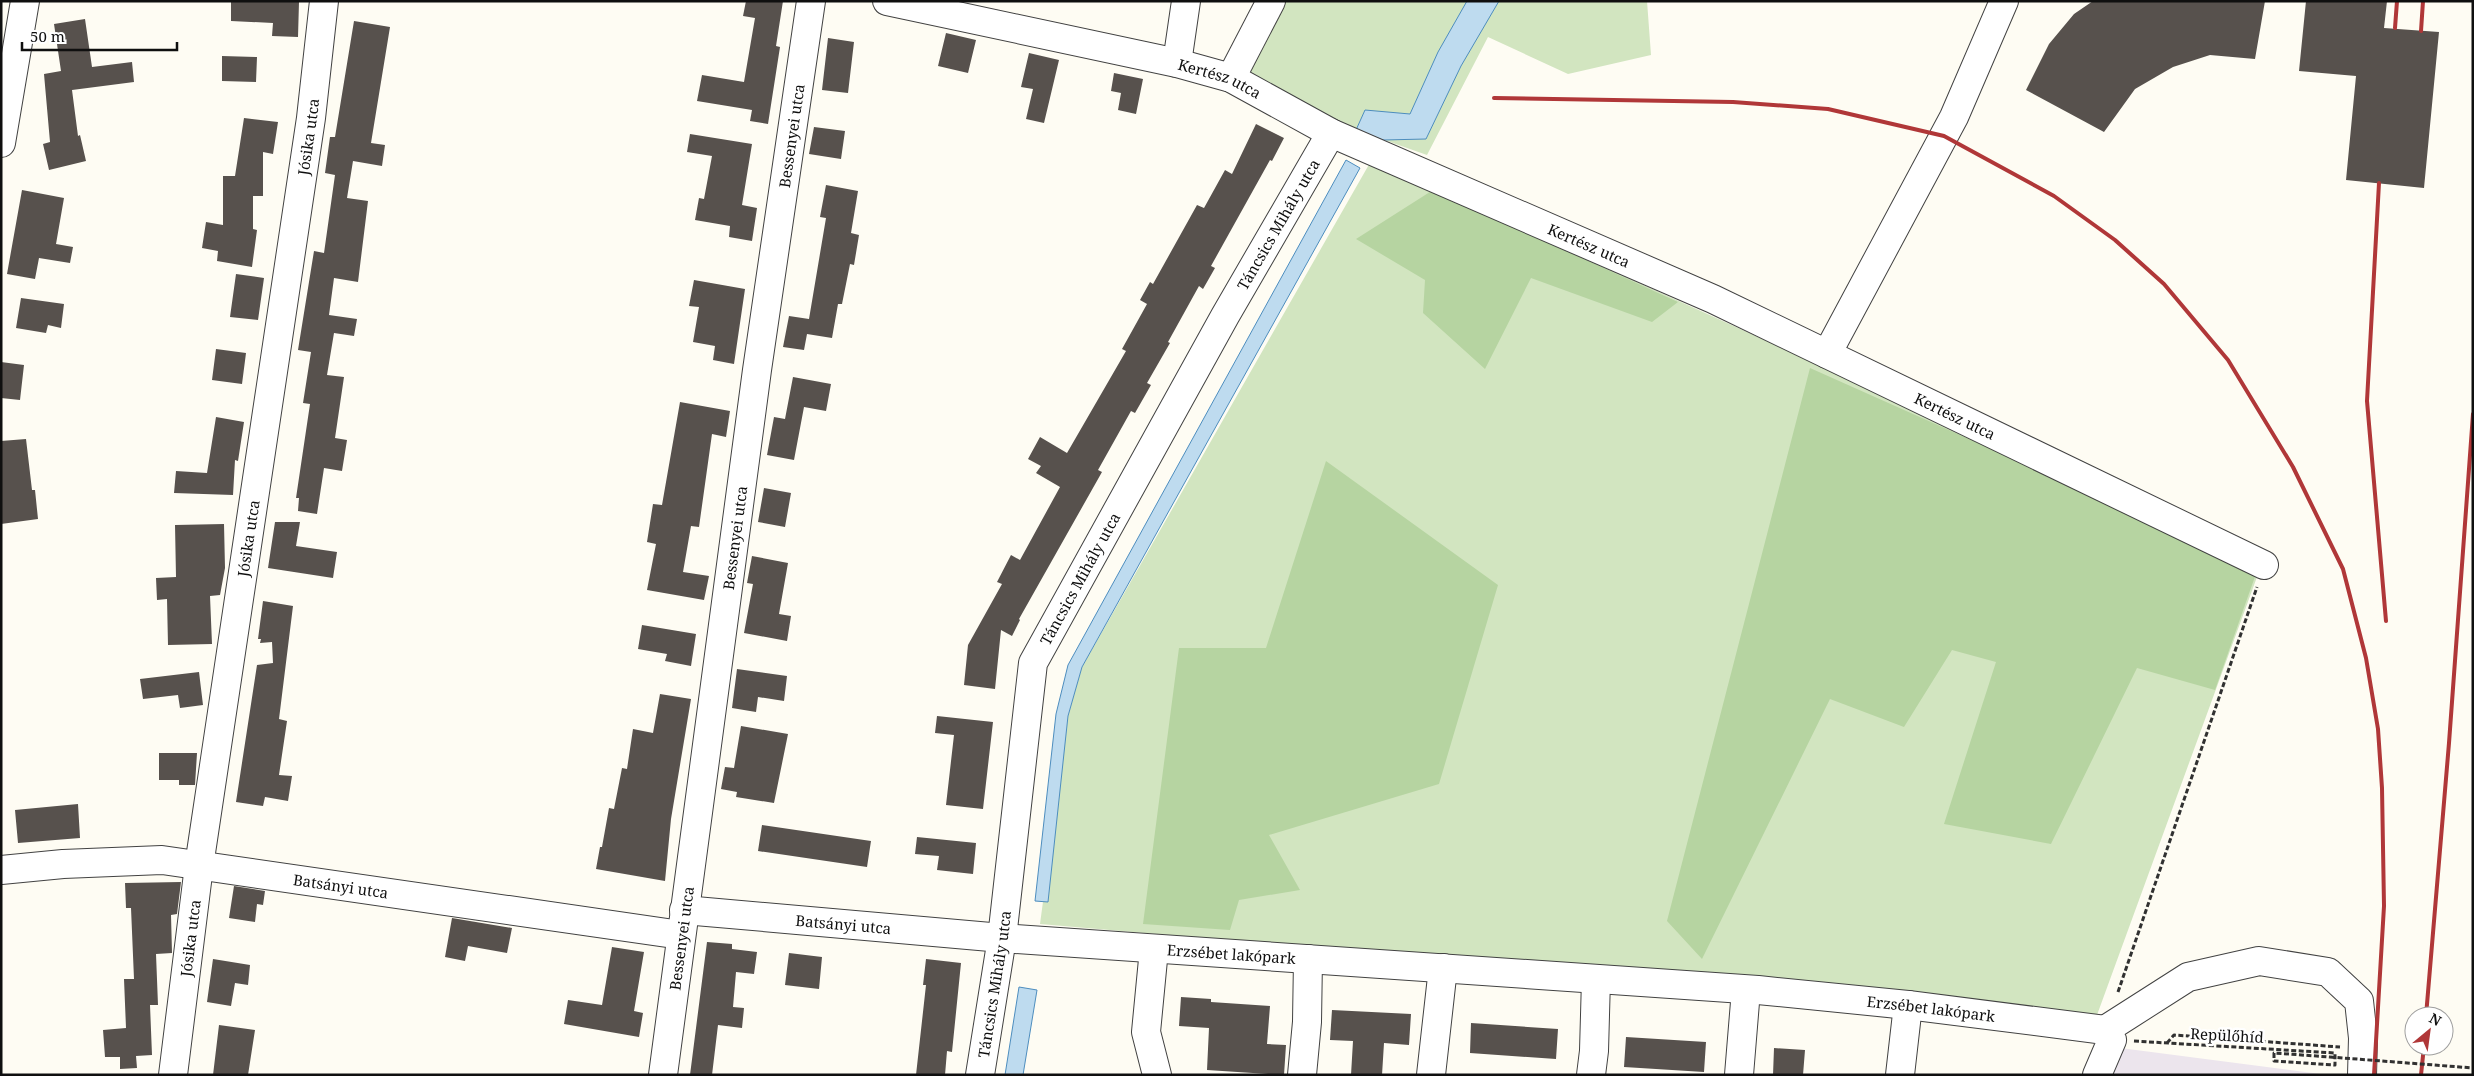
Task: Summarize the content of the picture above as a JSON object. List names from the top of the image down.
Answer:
{
  "streets": {
    "street": [
      "Kertész utca",
      "Jósika utca",
      "Bessenyei utca",
      "Táncsics Mihály utca",
      "Batsányi utca",
      "Erzsébet lakópark"
    ],
    "path": ["Repülőhíd"]
  },
  "crossings": [
    ["Kertész utca", "Táncsics Mihály utca"],
    ["Jósika utca", "Batsányi utca"],
    ["Bessenyei utca", "Batsányi utca"],
    ["Táncsics Mihály utca", "Batsányi utca"],
    ["Táncsics Mihály utca", "Erzsébet lakópark"],
    ["Batsányi utca", "Erzsébet lakópark"],
    ["Erzsébet lakópark", "Repülőhíd"]
  ],
  "scale_bar": "50 m",
  "north": "top right"
}
